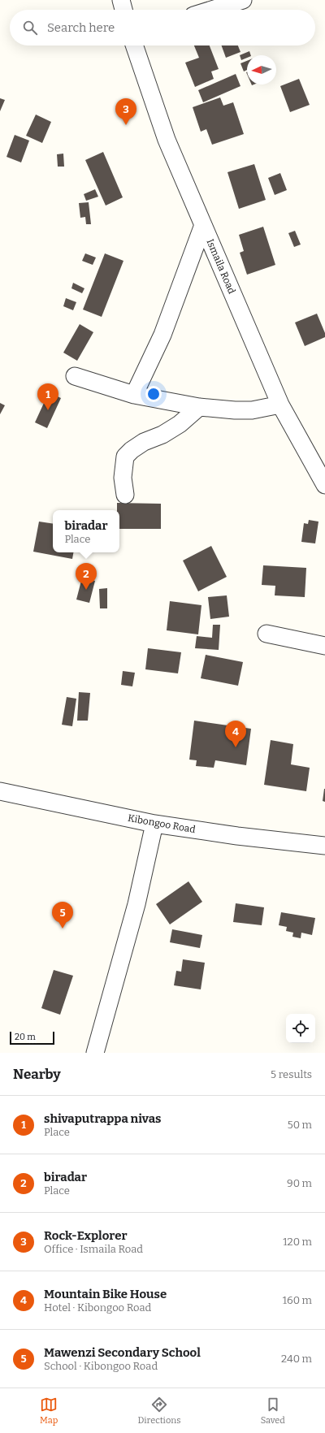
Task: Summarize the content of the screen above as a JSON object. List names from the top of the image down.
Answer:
{
  "streets": {
    "street": ["Ismaila Road", "Kibongoo Road"]
  },
  "scale_bar": "20 m",
  "north": "left",
  "page": {
    "search": "Search here",
    "pins": [
      "3",
      "1",
      "2",
      "4",
      "5"
    ],
    "popup": ["biradar", "Place"],
    "scale": "20 m",
    "heading": ["Nearby", "5 results"],
    "list": [
      {
        "mark": "1",
        "name": "shivaputrappa nivas",
        "note": "Place",
        "value": "50 m"
      },
      {
        "mark": "2",
        "name": "biradar",
        "note": "Place",
        "value": "90 m"
      },
      {
        "mark": "3",
        "name": "Rock-Explorer",
        "note": "Office · Ismaila Road",
        "value": "120 m"
      },
      {
        "mark": "4",
        "name": "Mountain Bike House",
        "note": "Hotel · Kibongoo Road",
        "value": "160 m"
      },
      {
        "mark": "5",
        "name": "Mawenzi Secondary School",
        "note": "School · Kibongoo Road",
        "value": "240 m"
      }
    ],
    "nav": ["Map", "Directions", "Saved"]
  }
}
